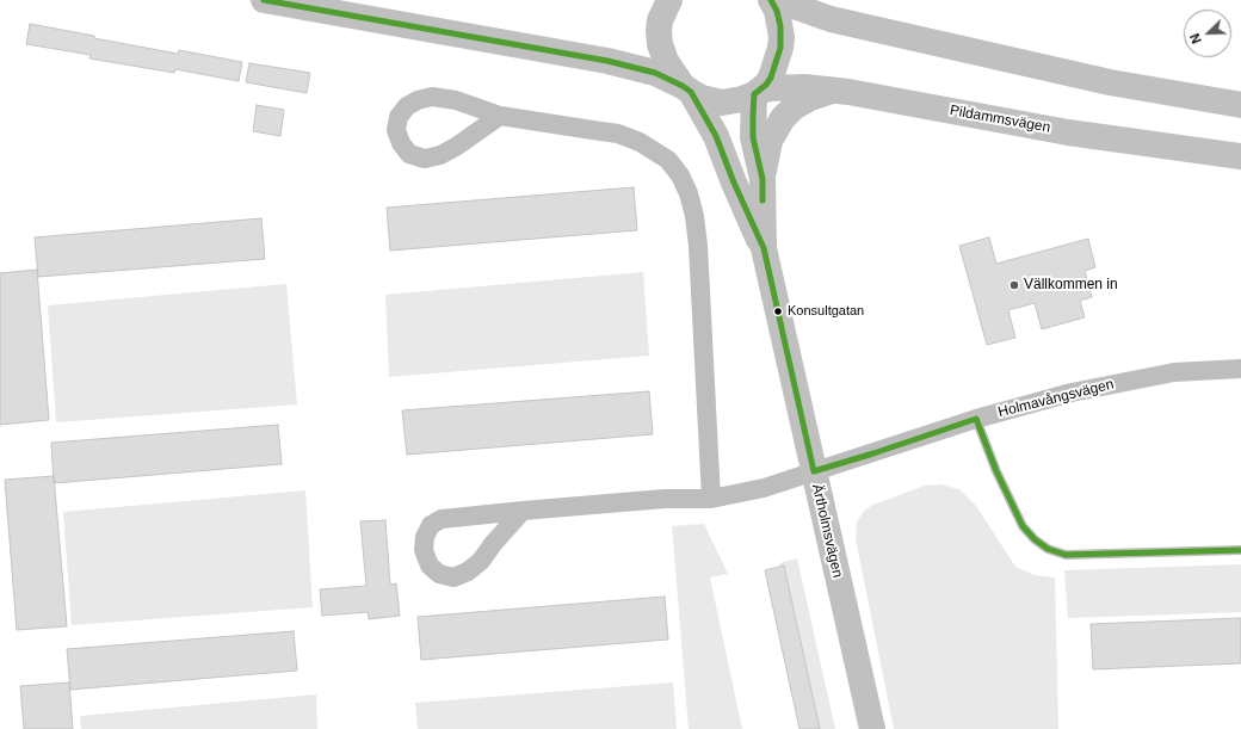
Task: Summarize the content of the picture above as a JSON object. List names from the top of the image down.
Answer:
{
  "streets": {
    "main road": ["Pildammsvägen", "Ärtholmsvägen"],
    "street": ["Holmavångsvägen"]
  },
  "crossings": [
    ["Pildammsvägen", "Ärtholmsvägen"],
    ["Holmavångsvägen", "Ärtholmsvägen"]
  ],
  "places": ["Vällkommen in", "Konsultgatan"],
  "north": "bottom left"
}
